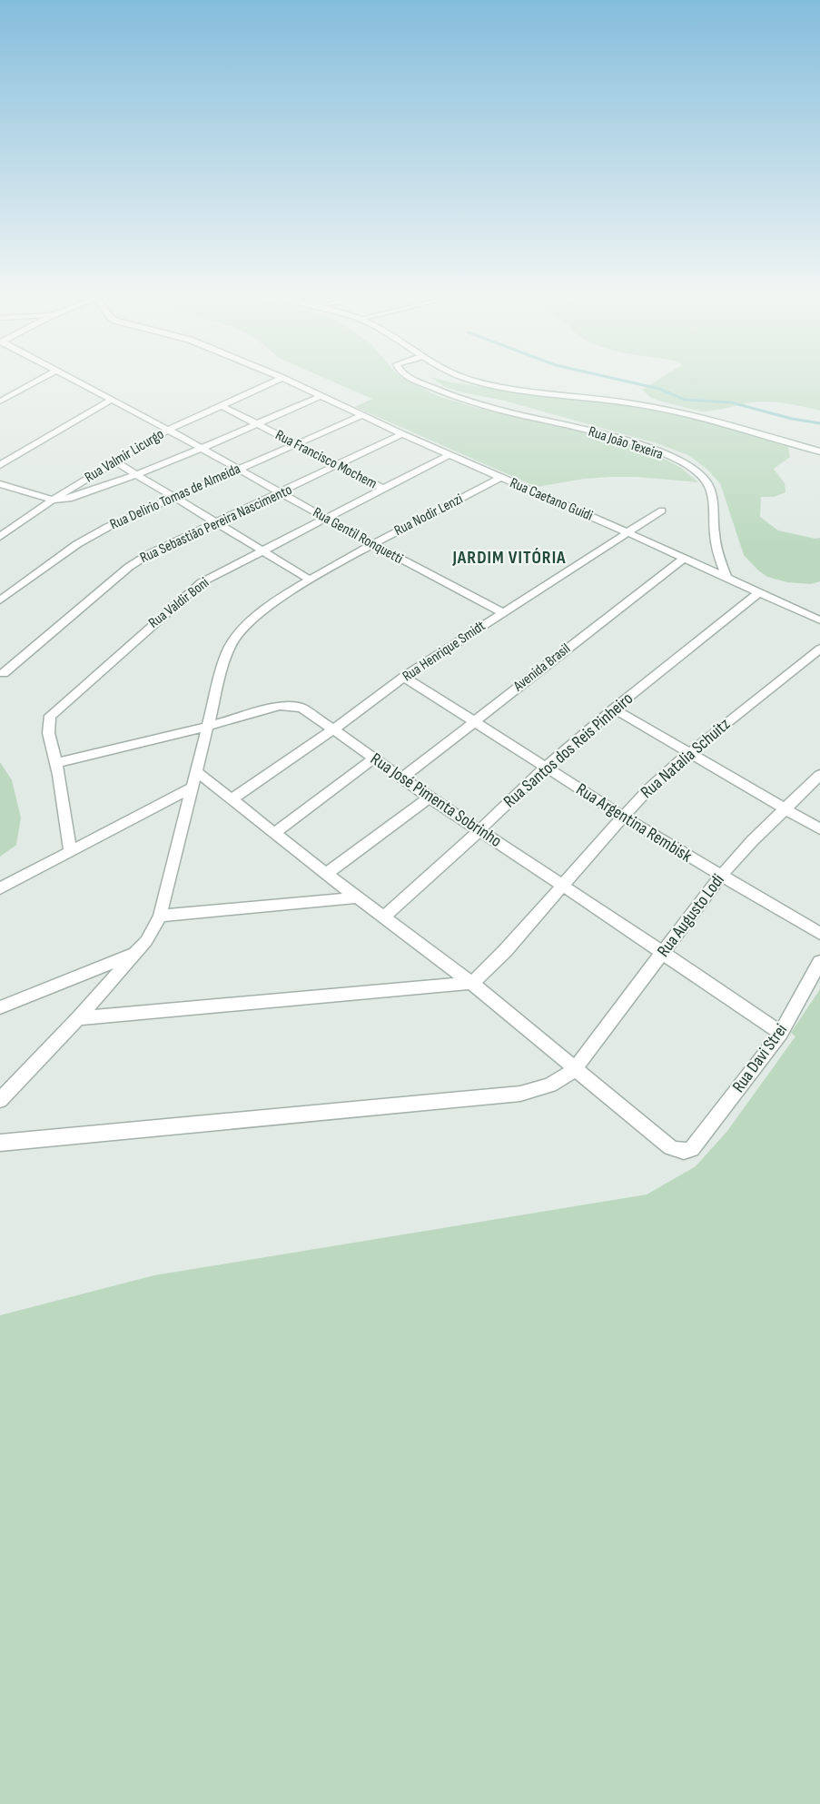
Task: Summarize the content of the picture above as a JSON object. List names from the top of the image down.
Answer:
{
  "streets": {
    "street": [
      "Rua João Texeira",
      "Rua Valmir Licurgo",
      "Rua Francisco Mochem",
      "Rua Delirio Tomas de Almeida",
      "Rua Caetano Guidi",
      "Rua Nodir Lenzi",
      "Rua Sebastião Pereira Nascimento",
      "Rua Gentil Ronquetti",
      "Rua Valdir Boni",
      "Rua Henrique Smidt",
      "Avenida Brasil",
      "Rua Santos dos Reis Pinheiro",
      "Rua Natalia Schuitz",
      "Rua José Pimenta Sobrinho",
      "Rua Argentina Rembisk",
      "Rua Augusto Lodi",
      "Rua Davi Strei"
    ]
  },
  "crossings": [
    ["Rua João Texeira", "Rua Caetano Guidi"],
    ["Rua Valmir Licurgo", "Rua Francisco Mochem"],
    ["Rua Valmir Licurgo", "Rua Gentil Ronquetti"],
    ["Rua Francisco Mochem", "Rua Delirio Tomas de Almeida"],
    ["Rua Francisco Mochem", "Rua Sebastião Pereira Nascimento"],
    ["Rua Francisco Mochem", "Rua Valdir Boni"],
    ["Rua Delirio Tomas de Almeida", "Rua Caetano Guidi"],
    ["Rua Delirio Tomas de Almeida", "Rua Gentil Ronquetti"],
    ["Rua Caetano Guidi", "Rua Nodir Lenzi"],
    ["Rua Caetano Guidi", "Rua Sebastião Pereira Nascimento"],
    ["Rua Caetano Guidi", "Rua Valdir Boni"],
    ["Rua Caetano Guidi", "Rua Henrique Smidt"],
    ["Rua Caetano Guidi", "Avenida Brasil"],
    ["Rua Caetano Guidi", "Rua Santos dos Reis Pinheiro"],
    ["Rua Nodir Lenzi", "Rua Gentil Ronquetti"],
    ["Rua Nodir Lenzi", "Rua José Pimenta Sobrinho"],
    ["Rua Sebastião Pereira Nascimento", "Rua Gentil Ronquetti"],
    ["Rua Gentil Ronquetti", "Rua Valdir Boni"],
    ["Rua Gentil Ronquetti", "Rua Henrique Smidt"],
    ["Rua Valdir Boni", "Rua José Pimenta Sobrinho"],
    ["Rua Henrique Smidt", "Rua José Pimenta Sobrinho"],
    ["Rua Henrique Smidt", "Rua Argentina Rembisk"],
    ["Avenida Brasil", "Rua José Pimenta Sobrinho"],
    ["Avenida Brasil", "Rua Argentina Rembisk"],
    ["Rua Santos dos Reis Pinheiro", "Rua José Pimenta Sobrinho"],
    ["Rua Santos dos Reis Pinheiro", "Rua Argentina Rembisk"],
    ["Rua Natalia Schuitz", "Rua José Pimenta Sobrinho"],
    ["Rua Natalia Schuitz", "Rua Argentina Rembisk"],
    ["Rua José Pimenta Sobrinho", "Rua Augusto Lodi"],
    ["Rua José Pimenta Sobrinho", "Rua Davi Strei"],
    ["Rua Argentina Rembisk", "Rua Augusto Lodi"],
    ["Rua Augusto Lodi", "Rua Davi Strei"]
  ],
  "districts": ["JARDIM VITÓRIA"]
}
